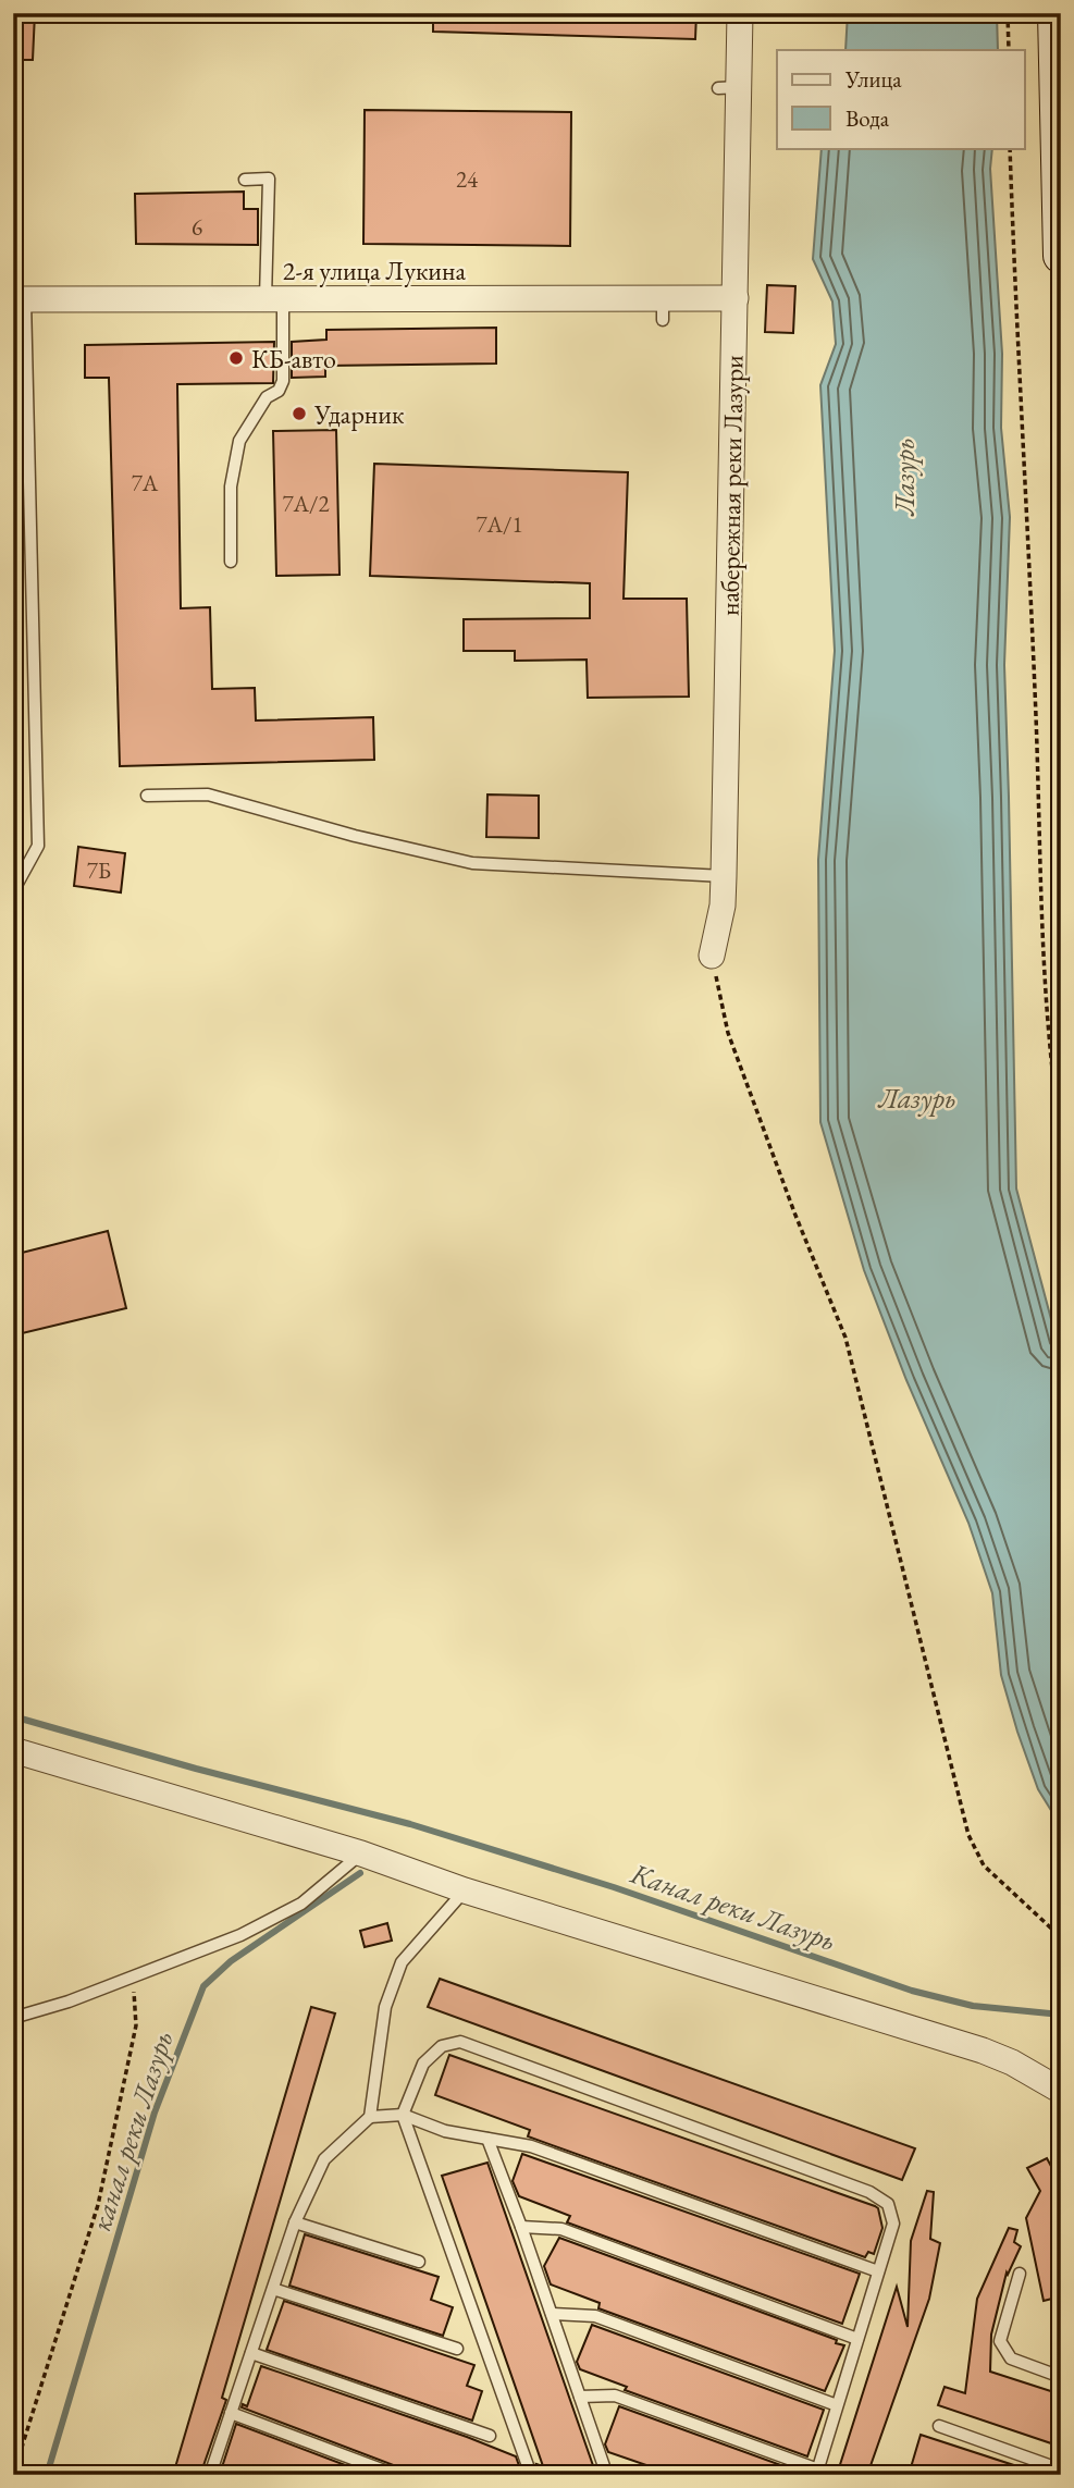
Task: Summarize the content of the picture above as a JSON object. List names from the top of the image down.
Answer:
{
  "streets": {
    "street": ["2-я улица Лукина", "набережная реки Лазури"]
  },
  "crossings": [
    ["2-я улица Лукина", "набережная реки Лазури"]
  ],
  "water": ["Лазурь", "Канал реки Лазурь", "канал реки Лазурь"],
  "places": ["КБ-авто", "Ударник"],
  "house_numbers": [
    "24",
    "6",
    "7А",
    "7А/2",
    "7А/1",
    "7Б"
  ],
  "legend": ["Улица", "Вода"]
}
